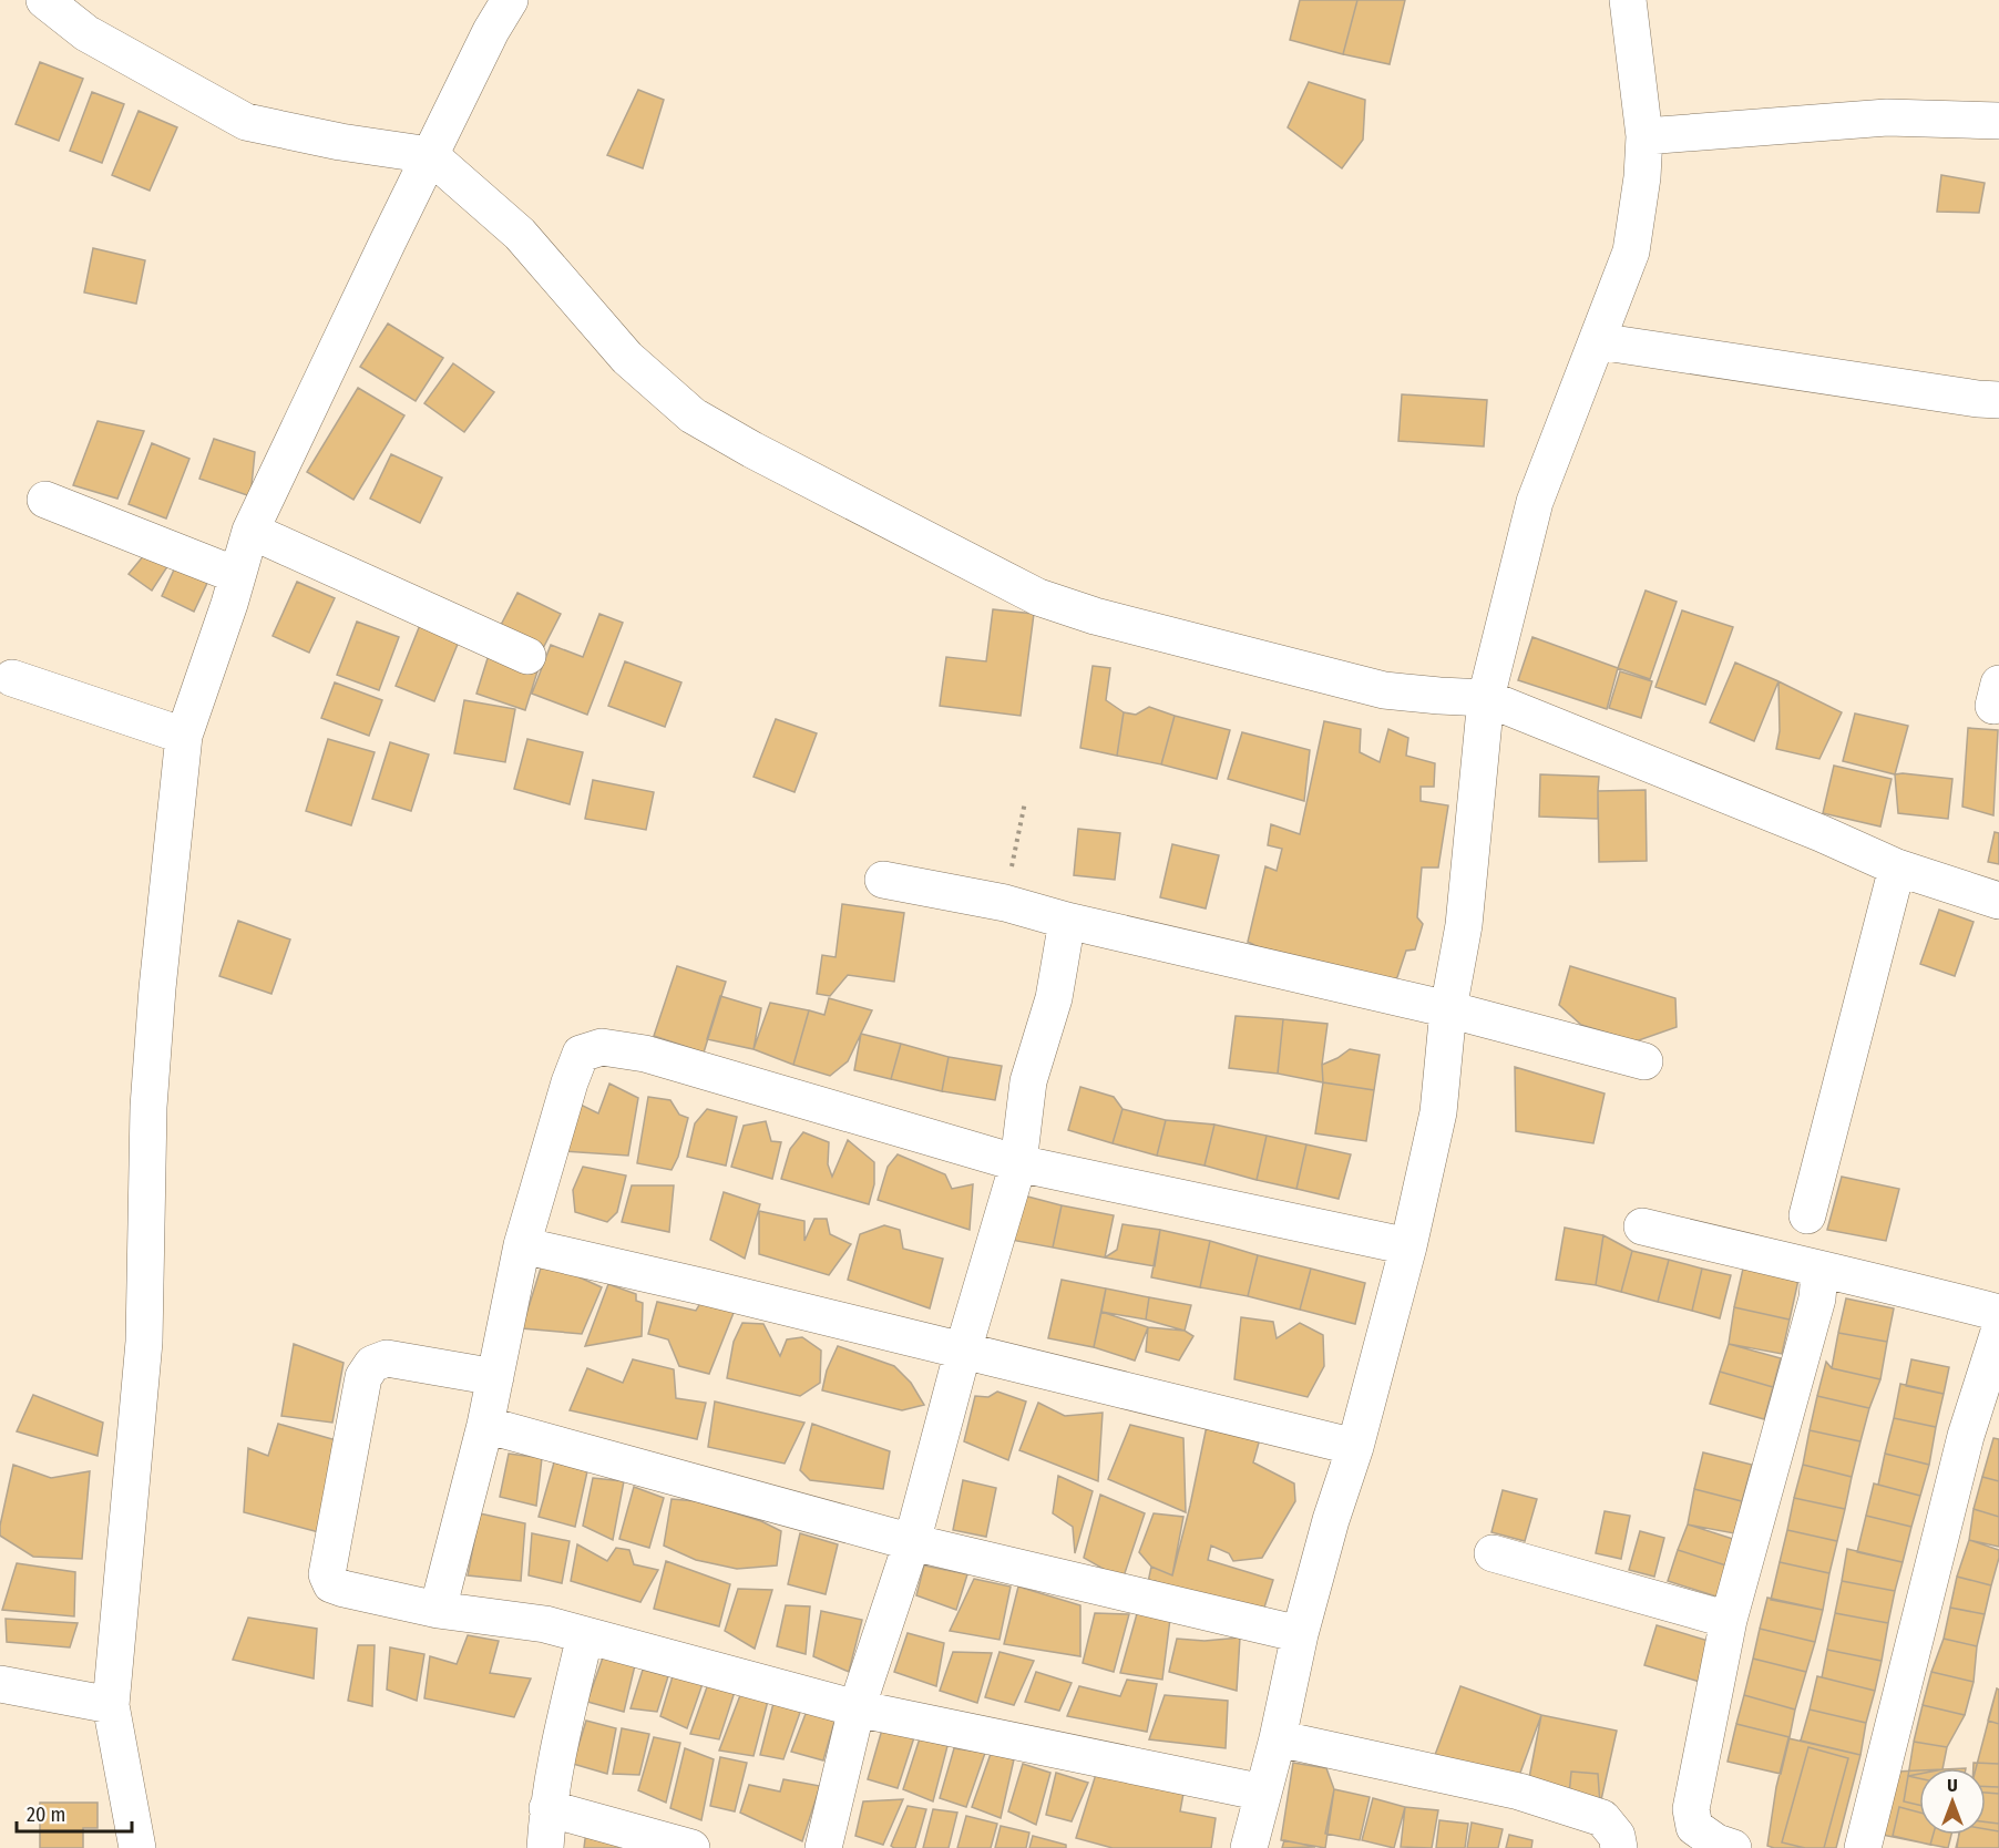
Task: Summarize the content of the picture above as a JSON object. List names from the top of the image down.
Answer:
{
  "scale_bar": "20 m",
  "north": "top"
}
